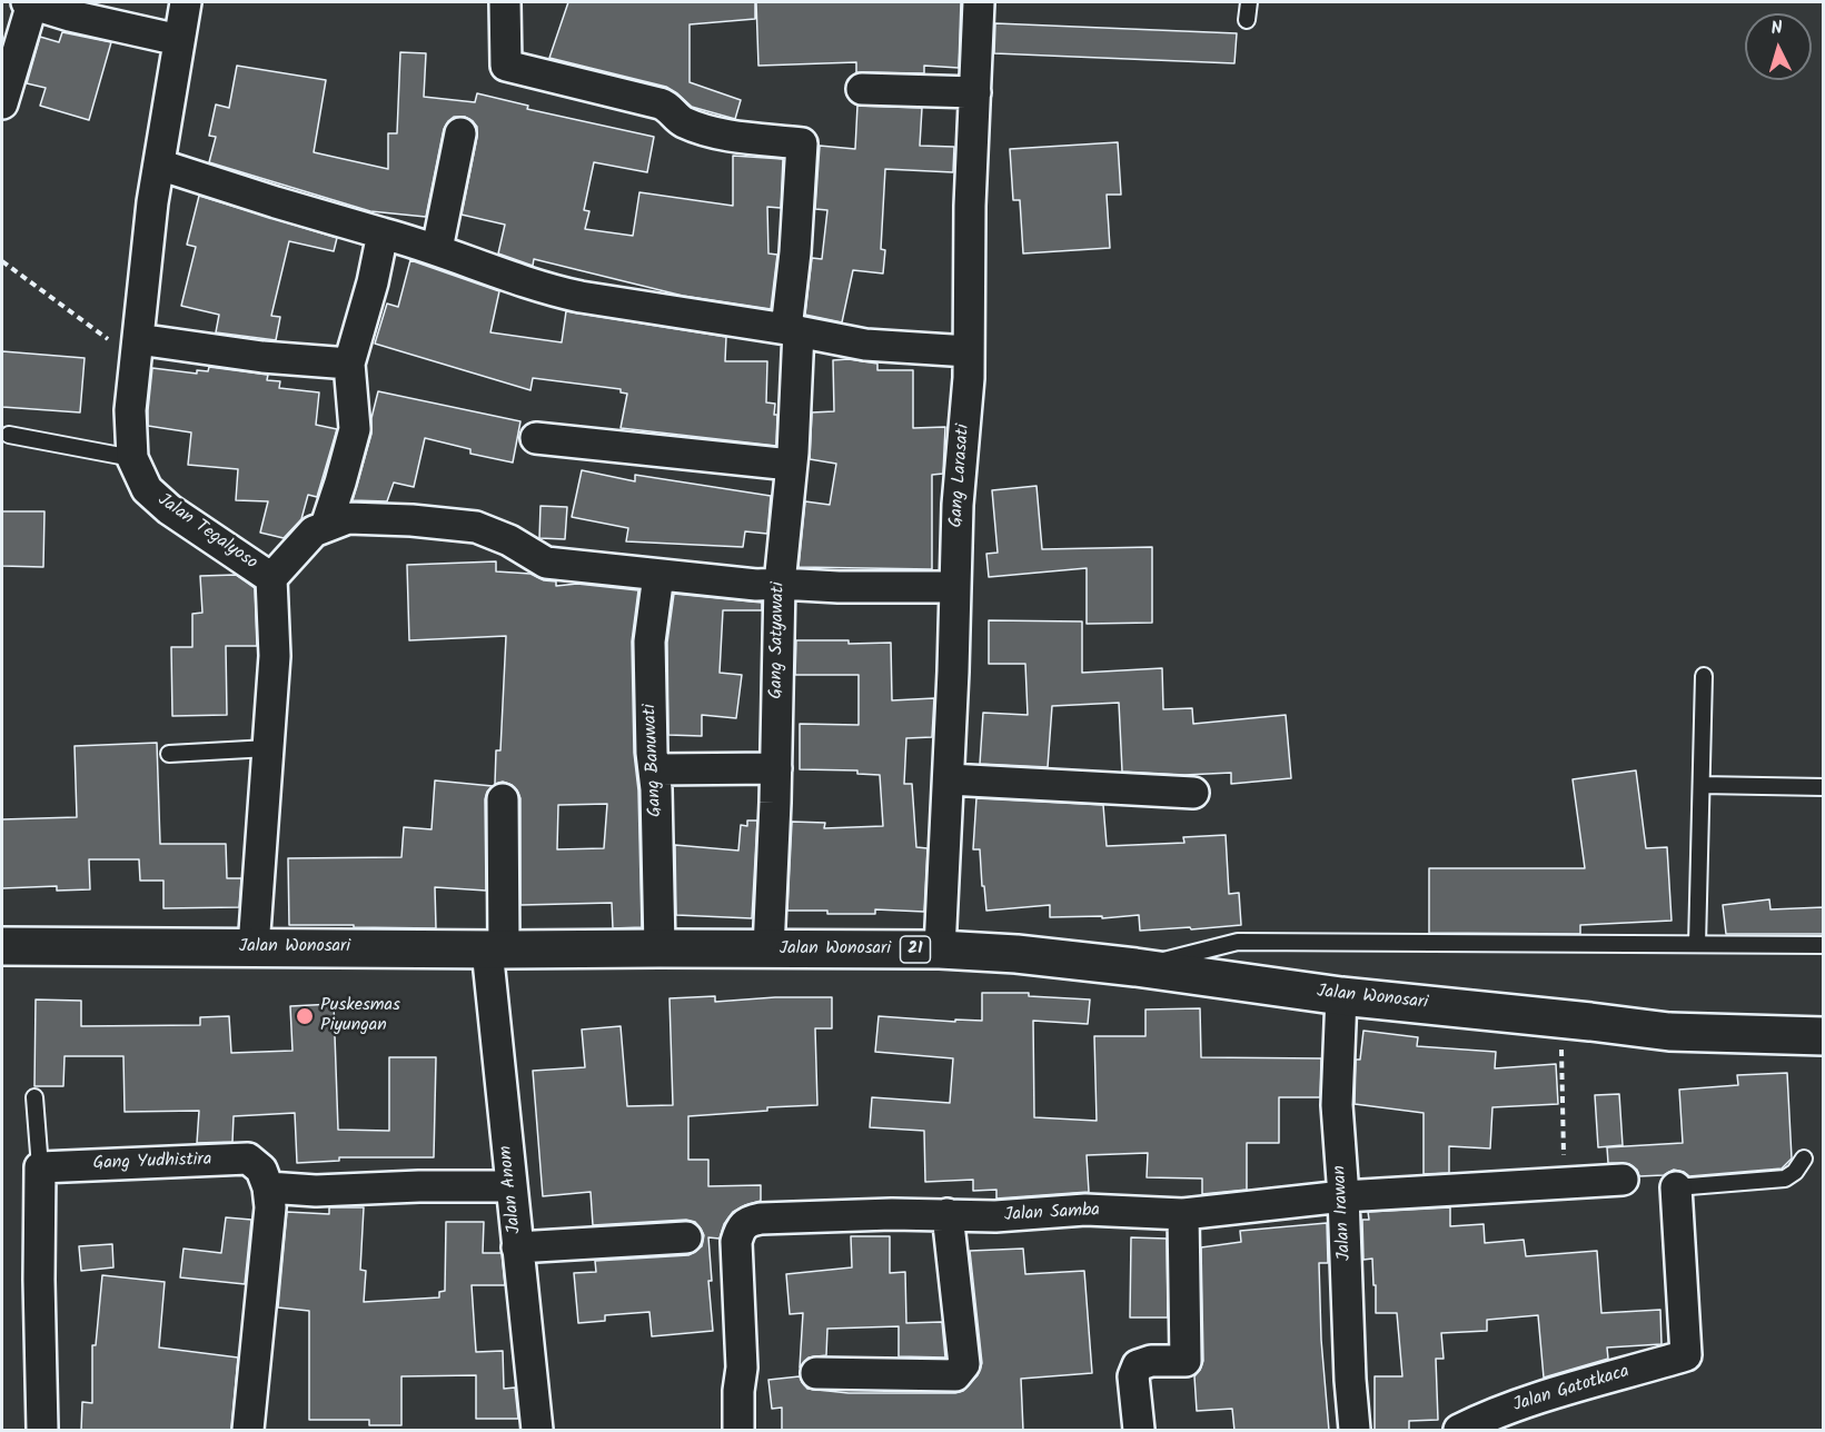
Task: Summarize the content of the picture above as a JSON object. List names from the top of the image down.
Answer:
{
  "streets": {
    "highway": ["Jalan Wonosari", "21"],
    "street": [
      "Gang Larasati",
      "Jalan Tegalyoso",
      "Gang Satyawati",
      "Gang Banuwati",
      "Gang Yudhistira",
      "Jalan Anom",
      "Jalan Irawan",
      "Jalan Samba",
      "Jalan Gatotkaca"
    ]
  },
  "crossings": [
    ["Gang Larasati", "Jalan Wonosari"],
    ["Jalan Tegalyoso", "Jalan Wonosari"],
    ["Gang Satyawati", "Jalan Wonosari"],
    ["Gang Banuwati", "Jalan Wonosari"],
    ["Jalan Wonosari", "Jalan Anom"],
    ["Jalan Wonosari", "Jalan Irawan"],
    ["Jalan Irawan", "Jalan Samba"]
  ],
  "places": ["Puskesmas Piyungan"],
  "north": "top"
}
